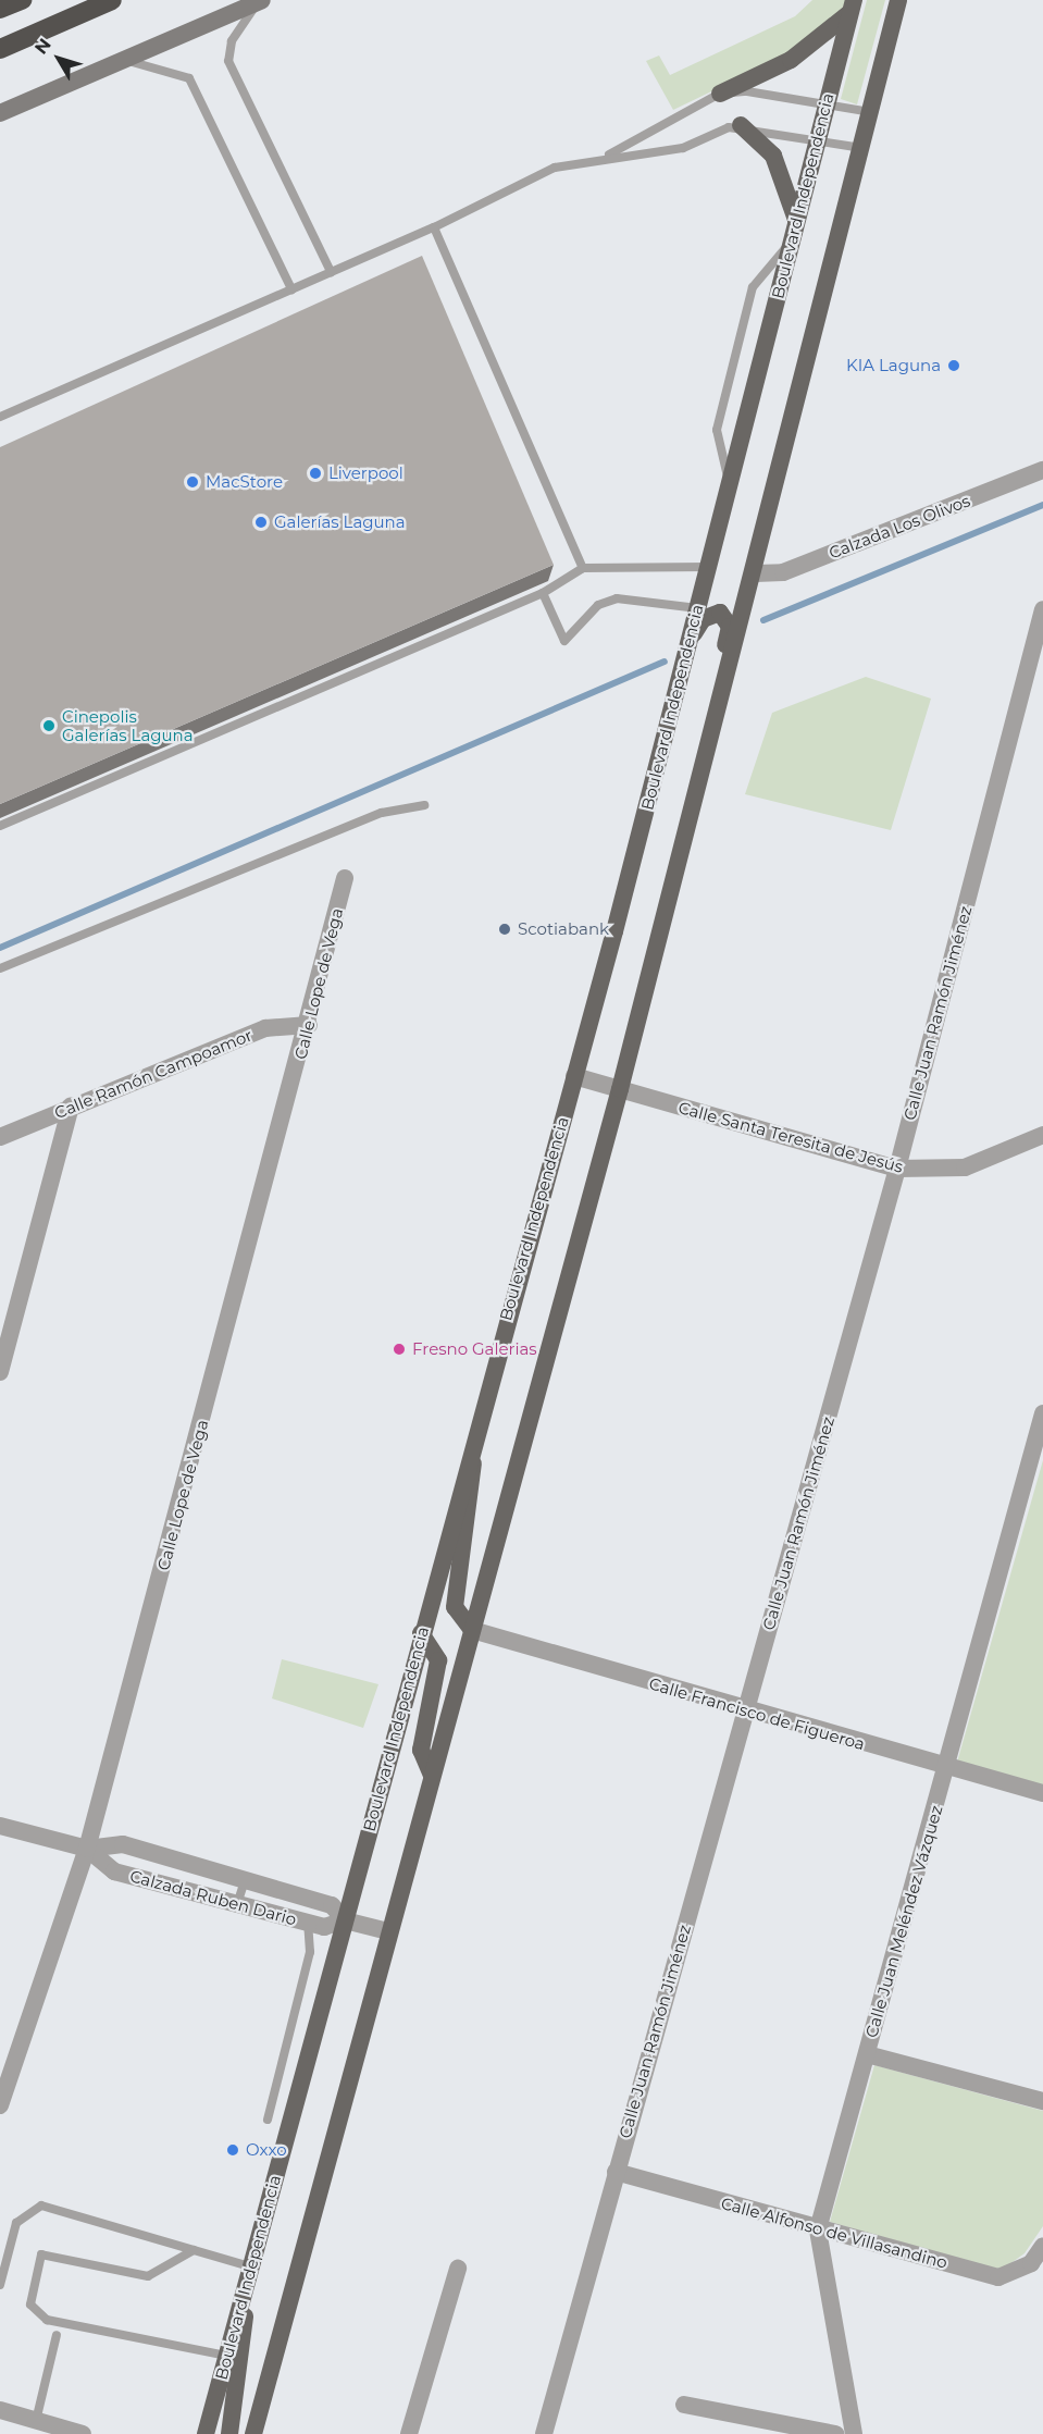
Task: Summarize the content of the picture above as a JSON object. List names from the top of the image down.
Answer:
{
  "streets": {
    "main road": ["Boulevard Independencia"],
    "street": [
      "Calzada Los Olivos",
      "Calle Lope de Vega",
      "Calle Juan Ramón Jiménez",
      "Calle Ramón Campoamor",
      "Calle Santa Teresita de Jesús",
      "Calle Francisco de Figueroa",
      "Calzada Ruben Dario",
      "Calle Juan Meléndez Vázquez",
      "Calle Alfonso de Villasandino"
    ]
  },
  "crossings": [
    ["Boulevard Independencia", "Calle Santa Teresita de Jesús"],
    ["Boulevard Independencia", "Calzada Ruben Dario"],
    ["Calle Lope de Vega", "Calle Ramón Campoamor"],
    ["Calle Lope de Vega", "Calzada Ruben Dario"],
    ["Calle Juan Ramón Jiménez", "Calle Santa Teresita de Jesús"],
    ["Calle Juan Ramón Jiménez", "Calle Francisco de Figueroa"],
    ["Calle Juan Ramón Jiménez", "Calle Alfonso de Villasandino"],
    ["Calle Francisco de Figueroa", "Calle Juan Meléndez Vázquez"],
    ["Calle Juan Meléndez Vázquez", "Calle Alfonso de Villasandino"]
  ],
  "places": [
    "KIA Laguna",
    "Liverpool",
    "MacStore",
    "Galerías Laguna",
    "Cinepolis Galerías Laguna",
    "Scotiabank",
    "Fresno Galerias",
    "Oxxo"
  ],
  "north": "top left"
}
